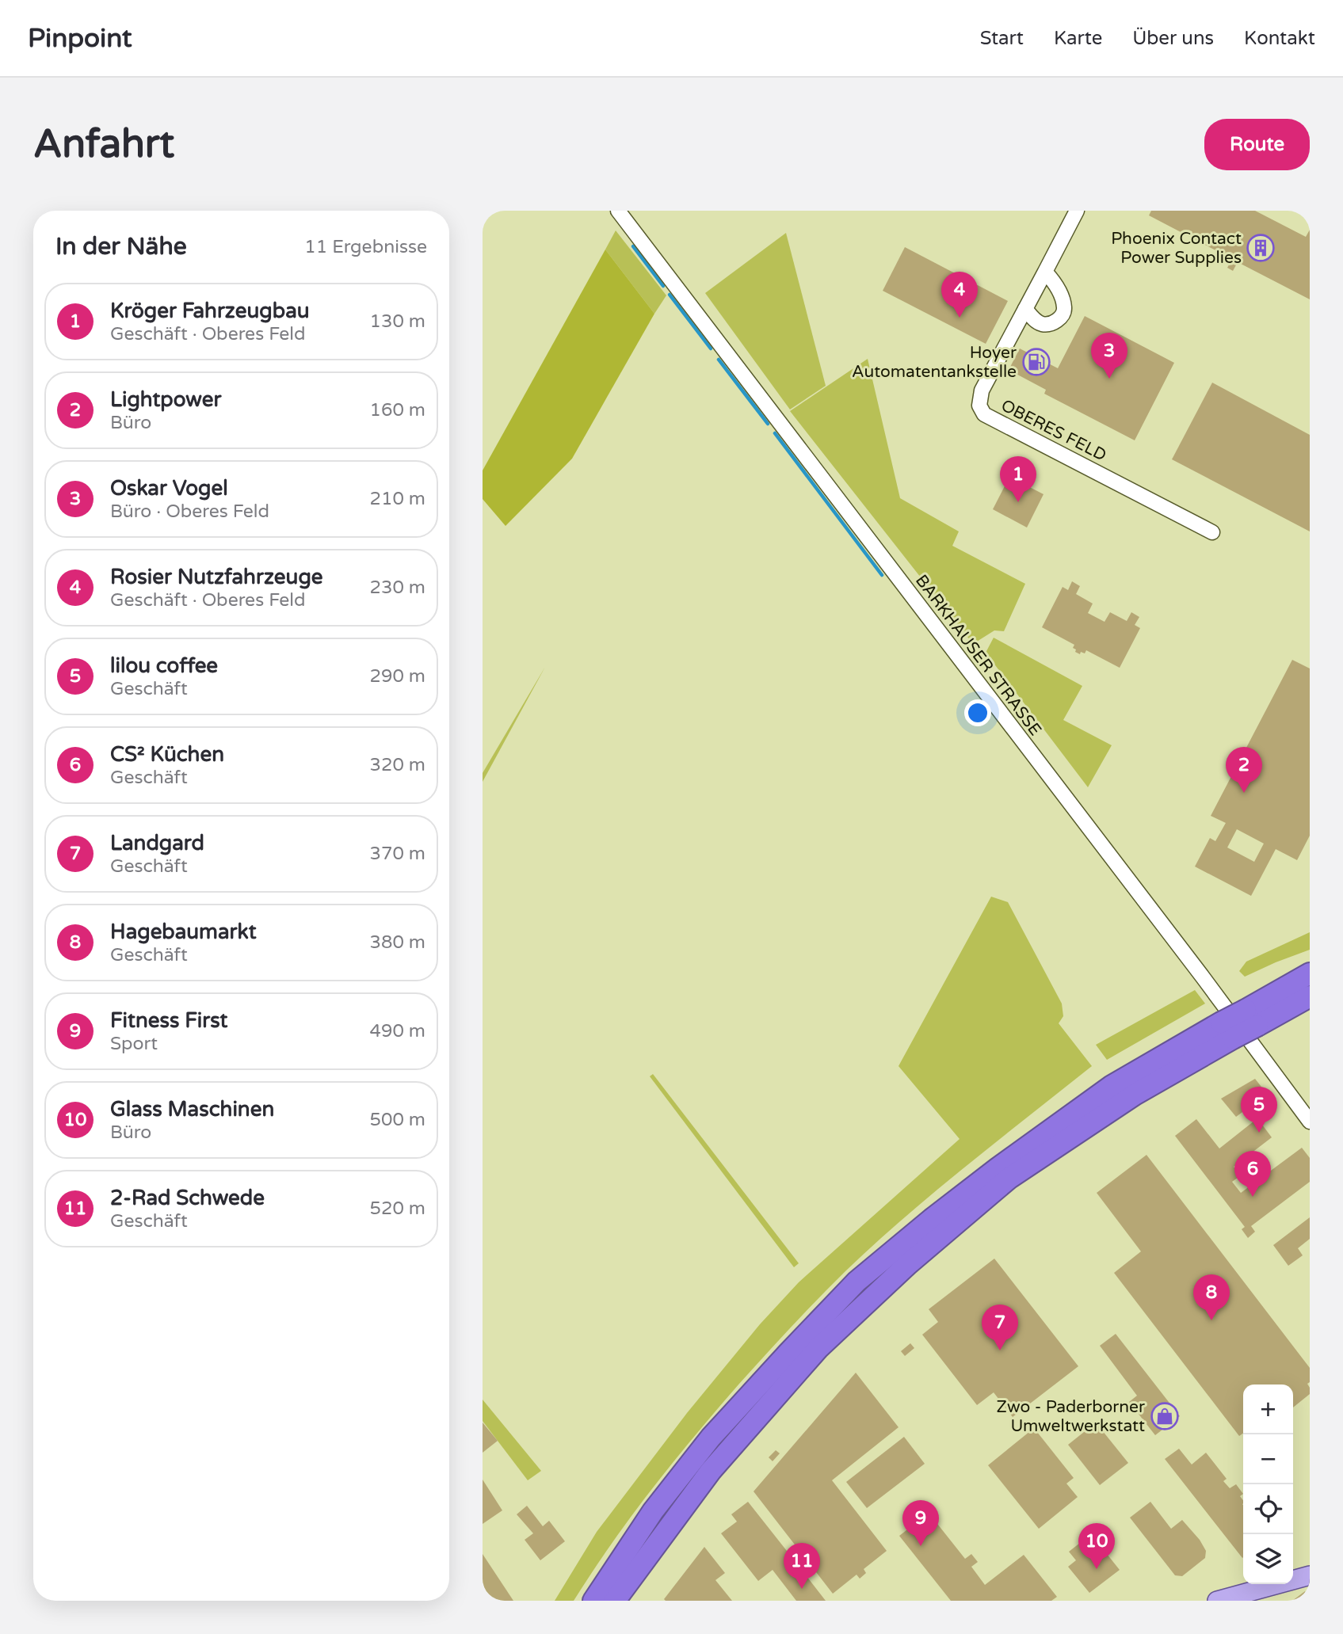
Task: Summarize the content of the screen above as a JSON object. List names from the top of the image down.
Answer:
{
  "streets": {
    "street": ["OBERES FELD", "BARKHAUSER STRASSE"]
  },
  "places": {
    "building": ["Phoenix Contact Power Supplies"],
    "fuel station": ["Hoyer Automatentankstelle"],
    "shop": ["Zwo - Paderborner Umweltwerkstatt"]
  },
  "page": {
    "header": "Pinpoint",
    "nav": [
      "Start",
      "Karte",
      "Über uns",
      "Kontakt"
    ],
    "buttons": "Route",
    "title": "Anfahrt",
    "heading": ["In der Nähe", "11 Ergebnisse"],
    "pins": [
      "4",
      "3",
      "1",
      "2",
      "5",
      "6",
      "8",
      "7",
      "9",
      "10",
      "11"
    ],
    "list": [
      {
        "mark": "1",
        "name": "Kröger Fahrzeugbau",
        "note": "Geschäft · Oberes Feld",
        "value": "130 m"
      },
      {
        "mark": "2",
        "name": "Lightpower",
        "note": "Büro",
        "value": "160 m"
      },
      {
        "mark": "3",
        "name": "Oskar Vogel",
        "note": "Büro · Oberes Feld",
        "value": "210 m"
      },
      {
        "mark": "4",
        "name": "Rosier Nutzfahrzeuge",
        "note": "Geschäft · Oberes Feld",
        "value": "230 m"
      },
      {
        "mark": "5",
        "name": "lilou coffee",
        "note": "Geschäft",
        "value": "290 m"
      },
      {
        "mark": "6",
        "name": "CS² Küchen",
        "note": "Geschäft",
        "value": "320 m"
      },
      {
        "mark": "7",
        "name": "Landgard",
        "note": "Geschäft",
        "value": "370 m"
      },
      {
        "mark": "8",
        "name": "Hagebaumarkt",
        "note": "Geschäft",
        "value": "380 m"
      },
      {
        "mark": "9",
        "name": "Fitness First",
        "note": "Sport",
        "value": "490 m"
      },
      {
        "mark": "10",
        "name": "Glass Maschinen",
        "note": "Büro",
        "value": "500 m"
      },
      {
        "mark": "11",
        "name": "2-Rad Schwede",
        "note": "Geschäft",
        "value": "520 m"
      }
    ],
    "map_buttons": ["+", "−"]
  }
}
